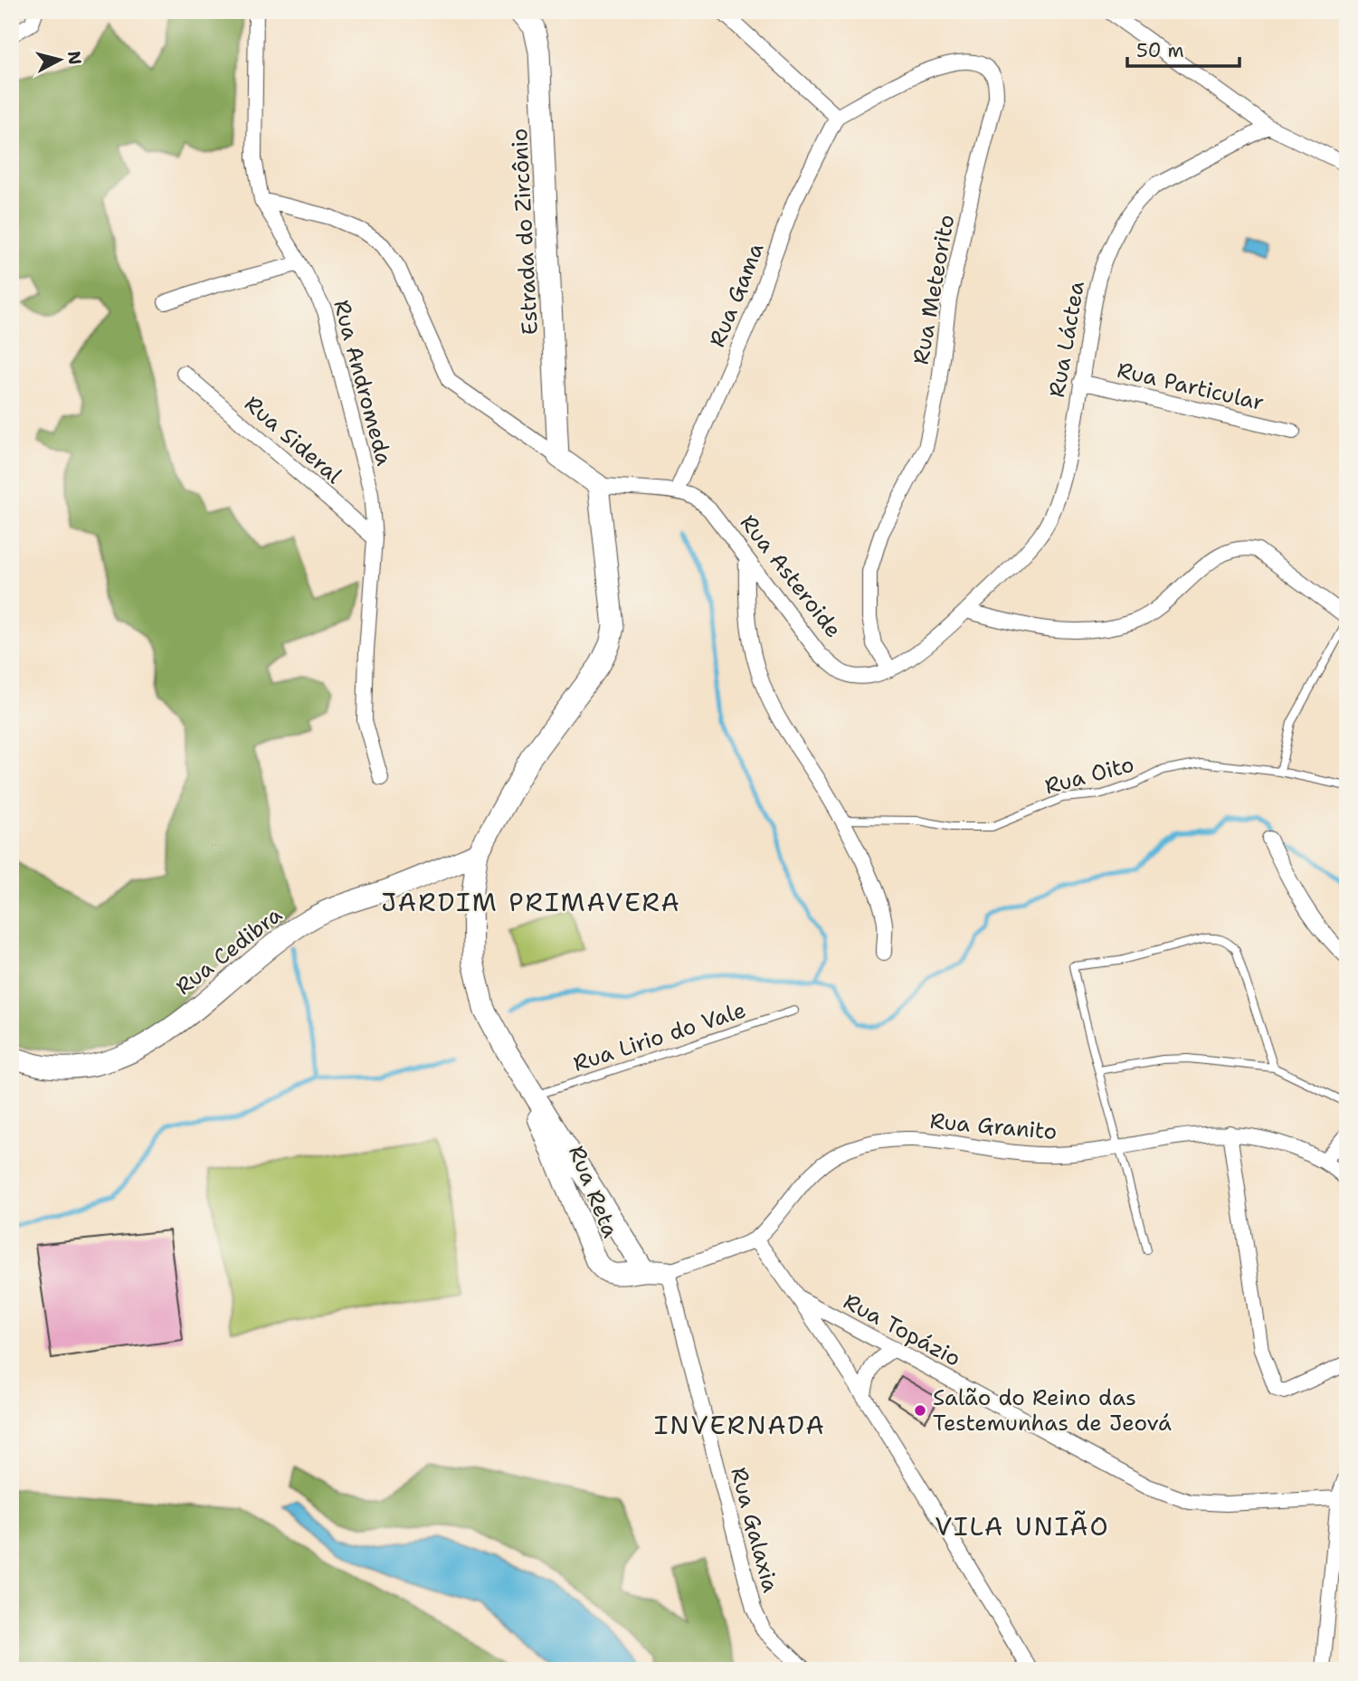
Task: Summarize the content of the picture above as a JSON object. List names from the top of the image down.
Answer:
{
  "streets": {
    "street": [
      "Estrada do Zircônio",
      "Rua Meteorito",
      "Rua Gama",
      "Rua Láctea",
      "Rua Andromeda",
      "Rua Particular",
      "Rua Sideral",
      "Rua Asteroide",
      "Rua Cedibra",
      "Rua Granito",
      "Rua Reta",
      "Rua Topázio",
      "Rua Galaxia"
    ],
    "lane": ["Rua Oito", "Rua Lirio do Vale"]
  },
  "crossings": [
    ["Estrada do Zircônio", "Rua Asteroide"],
    ["Rua Meteorito", "Rua Gama"],
    ["Rua Meteorito", "Rua Asteroide"],
    ["Rua Gama", "Rua Asteroide"],
    ["Rua Láctea", "Rua Particular"],
    ["Rua Láctea", "Rua Asteroide"],
    ["Rua Andromeda", "Rua Sideral"],
    ["Rua Cedibra", "Rua Reta"],
    ["Rua Lirio do Vale", "Rua Reta"],
    ["Rua Granito", "Rua Reta"],
    ["Rua Granito", "Rua Galaxia"],
    ["Rua Reta", "Rua Galaxia"]
  ],
  "districts": ["JARDIM PRIMAVERA", "INVERNADA", "VILA UNIÃO"],
  "places": ["Salão do Reino das Testemunhas de Jeová"],
  "scale_bar": "50 m",
  "north": "right"
}
